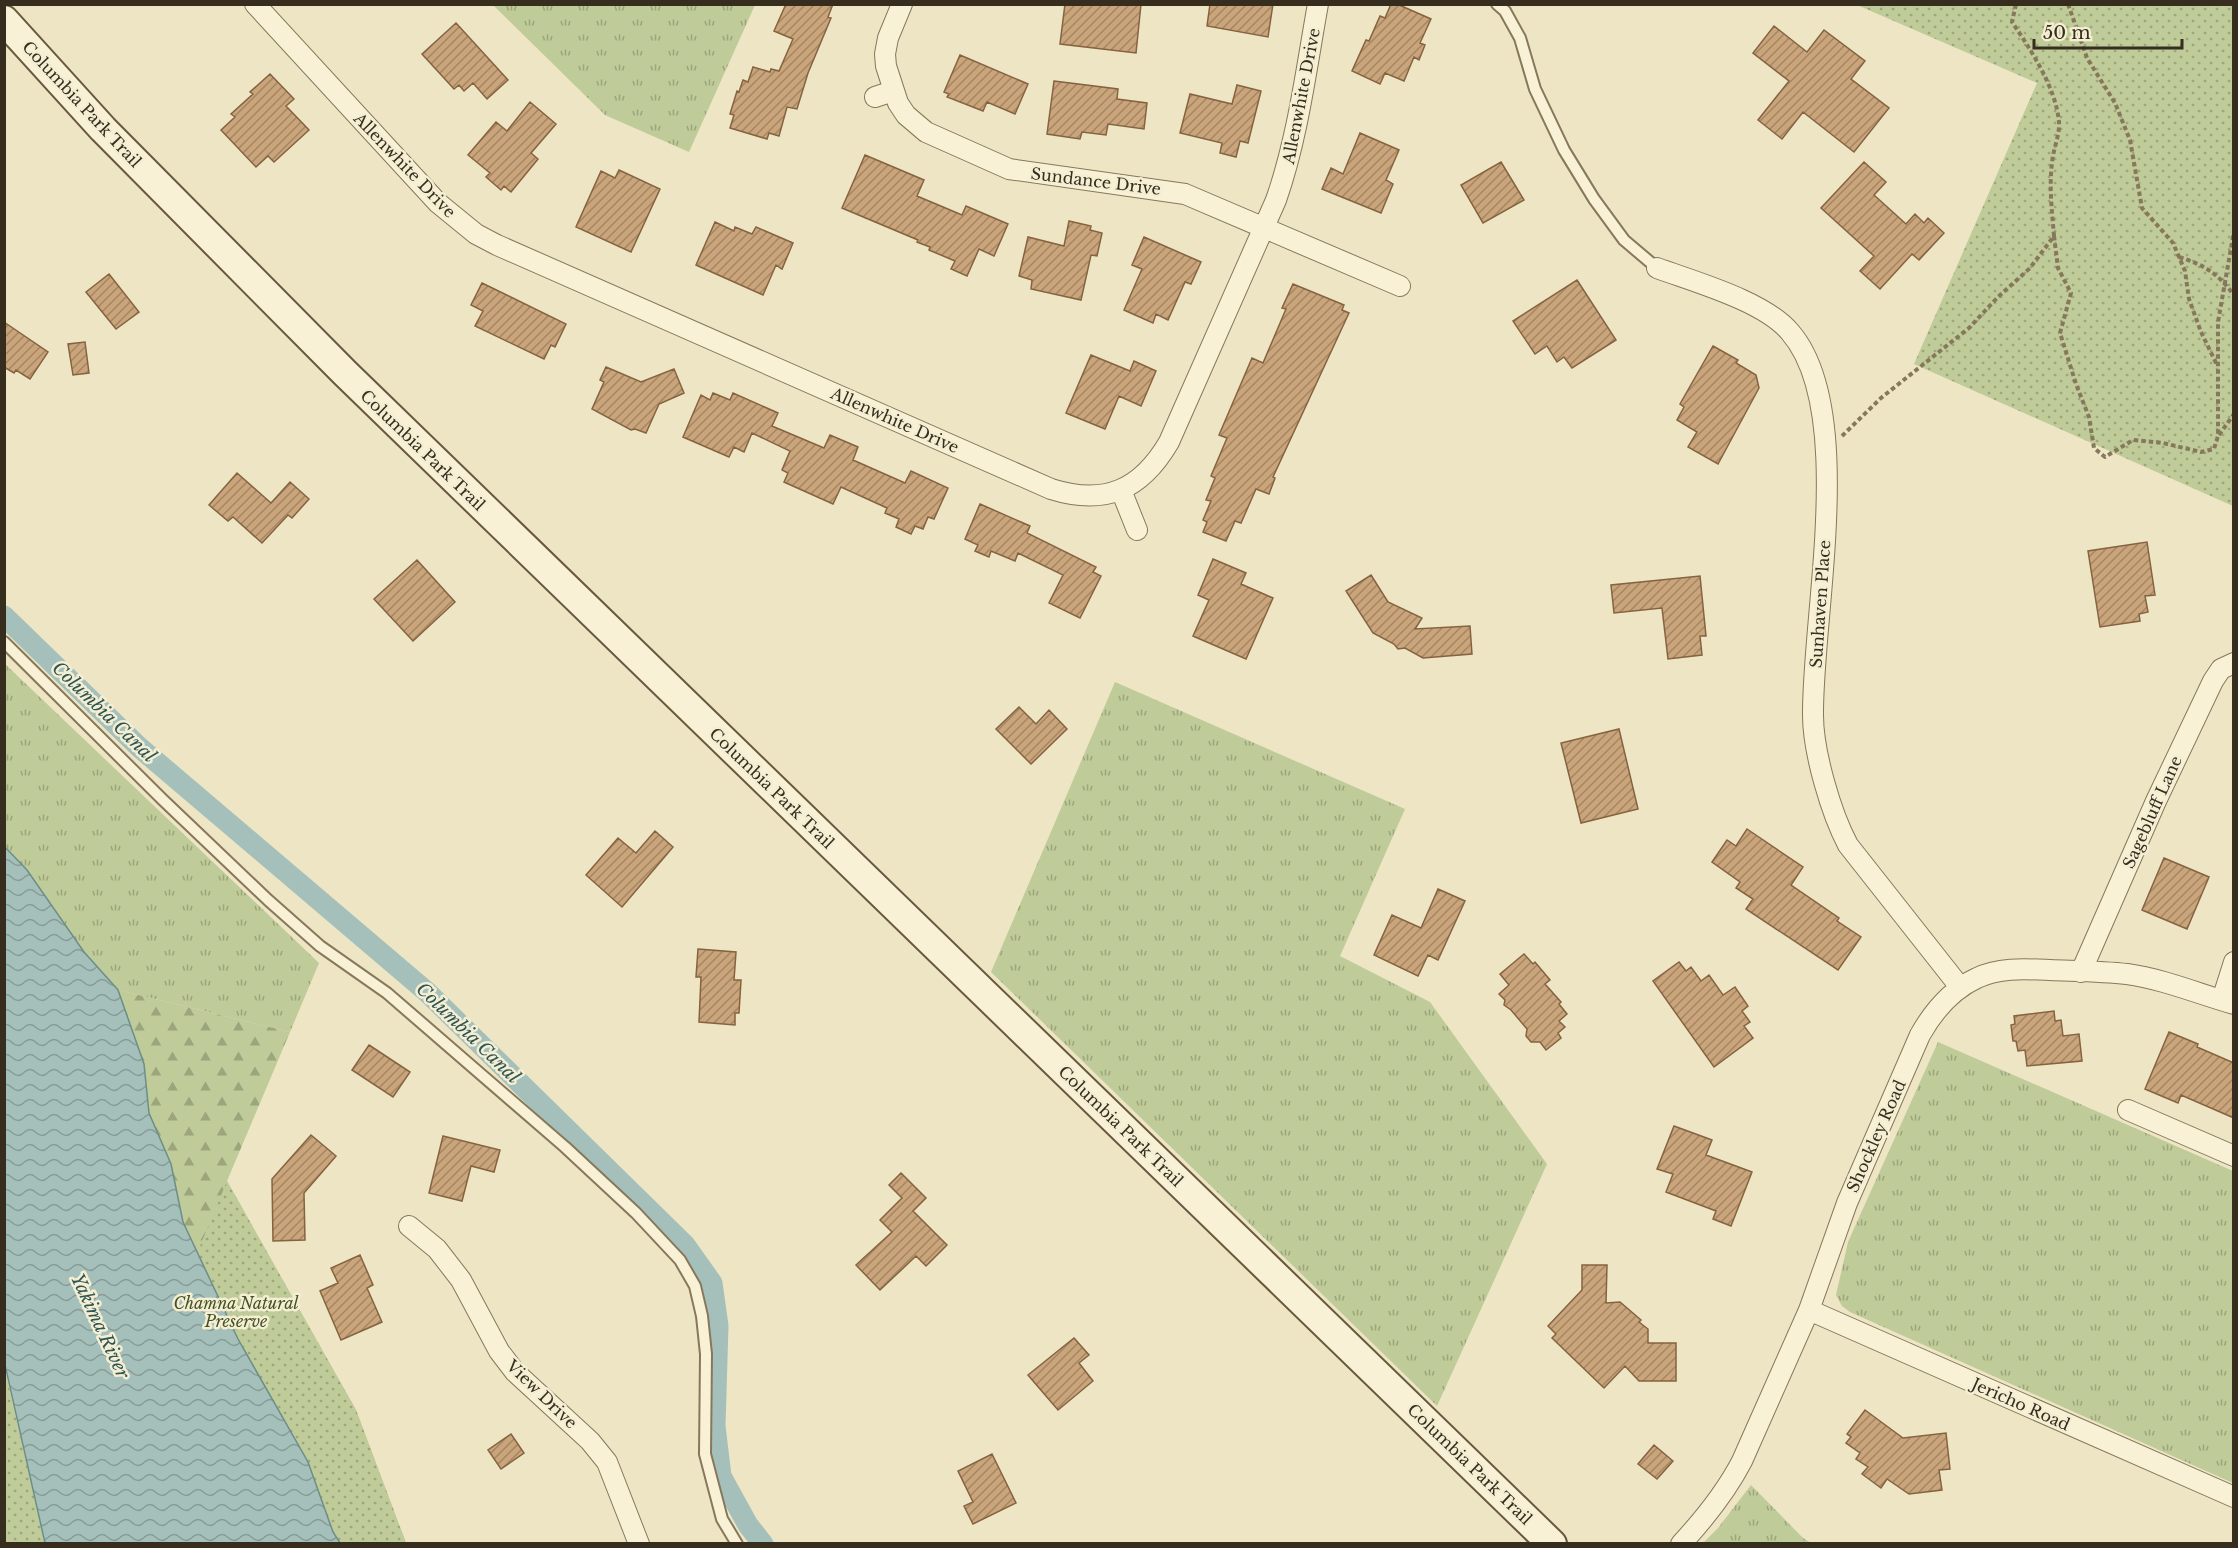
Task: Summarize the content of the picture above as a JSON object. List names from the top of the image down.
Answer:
{
  "streets": {
    "main road": ["Columbia Park Trail"],
    "street": [
      "Allenwhite Drive",
      "Sundance Drive",
      "Sunhaven Place",
      "Sagebluff Lane",
      "Shockley Road",
      "View Drive",
      "Jericho Road"
    ]
  },
  "crossings": [
    ["Allenwhite Drive", "Sundance Drive"],
    ["Sunhaven Place", "Shockley Road"],
    ["Sagebluff Lane", "Shockley Road"],
    ["Shockley Road", "Jericho Road"]
  ],
  "water": ["Columbia Canal", "Yakima River"],
  "parks": ["Chamna Natural Preserve"],
  "scale_bar": "50 m"
}
